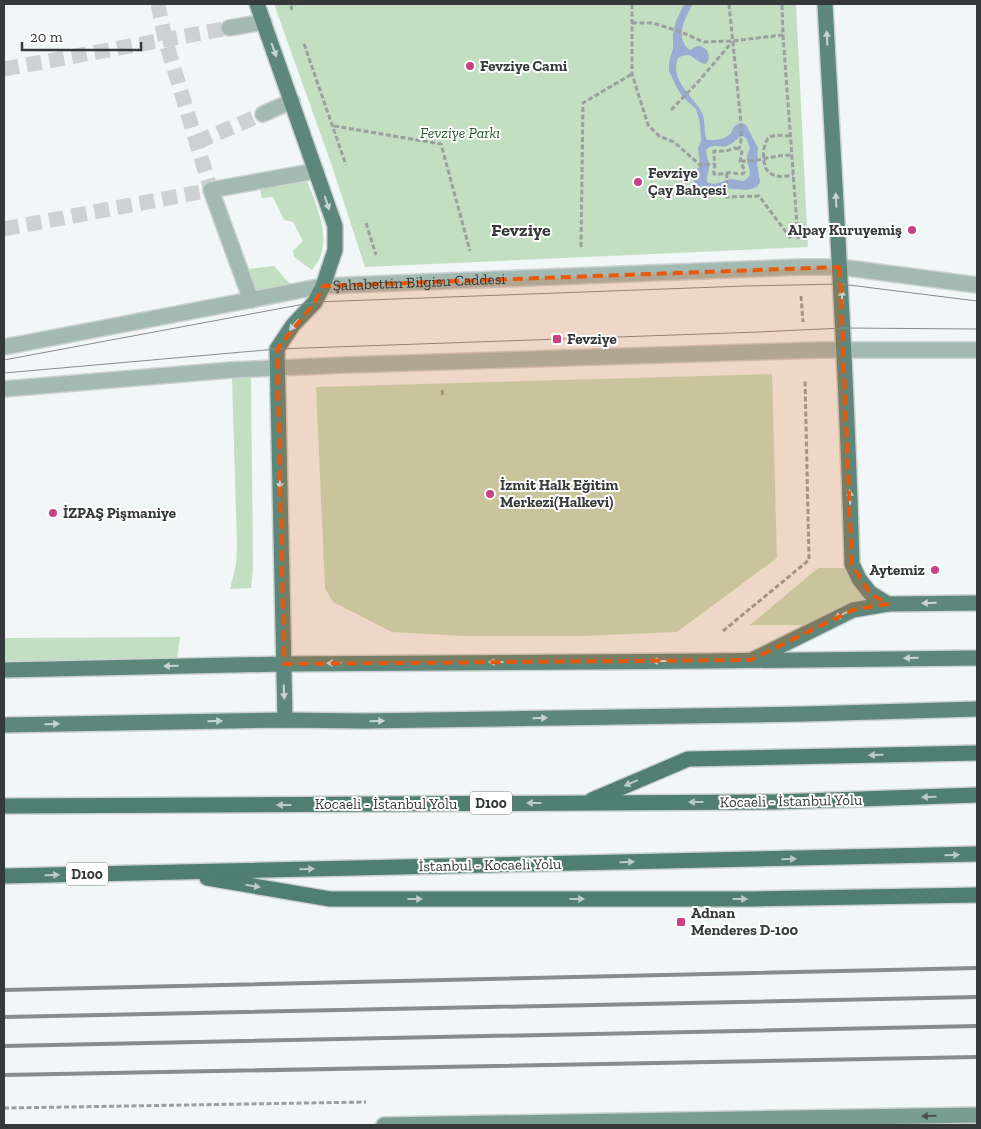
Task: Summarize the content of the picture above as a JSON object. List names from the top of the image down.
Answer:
{
  "streets": {
    "highway": ["Kocaeli - İstanbul Yolu", "D100", "İstanbul - Kocaeli Yolu"],
    "street": ["Şahabettin Bilgisu Caddesi"]
  },
  "districts": ["Fevziye"],
  "parks": ["Fevziye Parkı"],
  "places": {
    "other": [
      "Fevziye Cami",
      "Fevziye Çay Bahçesi",
      "Alpay Kuruyemiş",
      "İzmit Halk Eğitim Merkezi(Halkevi)",
      "İZPAŞ Pişmaniye",
      "Aytemiz"
    ],
    "transit": ["Fevziye", "Adnan Menderes D-100"]
  },
  "scale_bar": "20 m"
}
